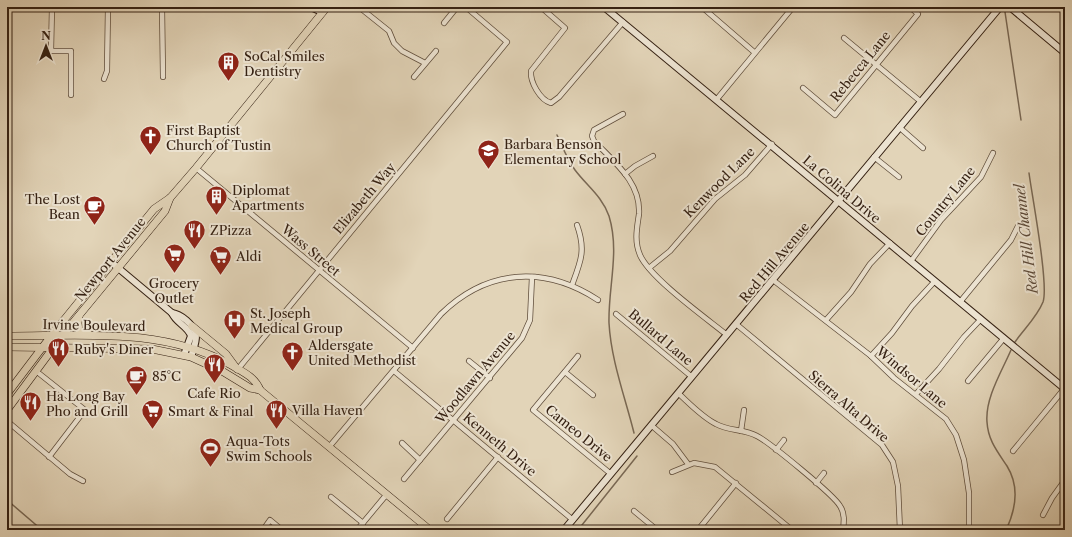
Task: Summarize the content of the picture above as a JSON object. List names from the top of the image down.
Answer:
{
  "streets": {
    "main road": [
      "La Colina Drive",
      "Newport Avenue",
      "Red Hill Avenue",
      "Irvine Boulevard"
    ],
    "street": [
      "Rebecca Lane",
      "Kenwood Lane",
      "Elizabeth Way",
      "Country Lane",
      "Wass Street",
      "Bullard Lane",
      "Woodlawn Avenue",
      "Windsor Lane",
      "Sierra Alta Drive",
      "Cameo Drive",
      "Kenneth Drive"
    ]
  },
  "crossings": [
    ["Kenwood Lane", "La Colina Drive"],
    ["La Colina Drive", "Country Lane"],
    ["La Colina Drive", "Red Hill Avenue"],
    ["Elizabeth Way", "Wass Street"],
    ["Elizabeth Way", "Irvine Boulevard"],
    ["Wass Street", "Newport Avenue"],
    ["Newport Avenue", "Irvine Boulevard"],
    ["Red Hill Avenue", "Bullard Lane"],
    ["Red Hill Avenue", "Windsor Lane"],
    ["Red Hill Avenue", "Sierra Alta Drive"],
    ["Red Hill Avenue", "Cameo Drive"],
    ["Red Hill Avenue", "Kenneth Drive"],
    ["Woodlawn Avenue", "Kenneth Drive"]
  ],
  "water": ["Red Hill Channel"],
  "places": {
    "building": ["SoCal Smiles Dentistry", "Diplomat Apartments"],
    "church": ["First Baptist Church of Tustin", "Aldersgate United Methodist"],
    "school or university": ["Barbara Benson Elementary School"],
    "cafe": ["The Lost Bean", "85°C"],
    "restaurant": [
      "ZPizza",
      "Ruby's Diner",
      "Cafe Rio",
      "Ha Long Bay Pho and Grill",
      "Villa Haven"
    ],
    "supermarket": ["Grocery Outlet", "Aldi", "Smart & Final"],
    "hospital": ["St. Joseph Medical Group"],
    "sports": ["Aqua-Tots Swim Schools"]
  },
  "north": "top"
}
